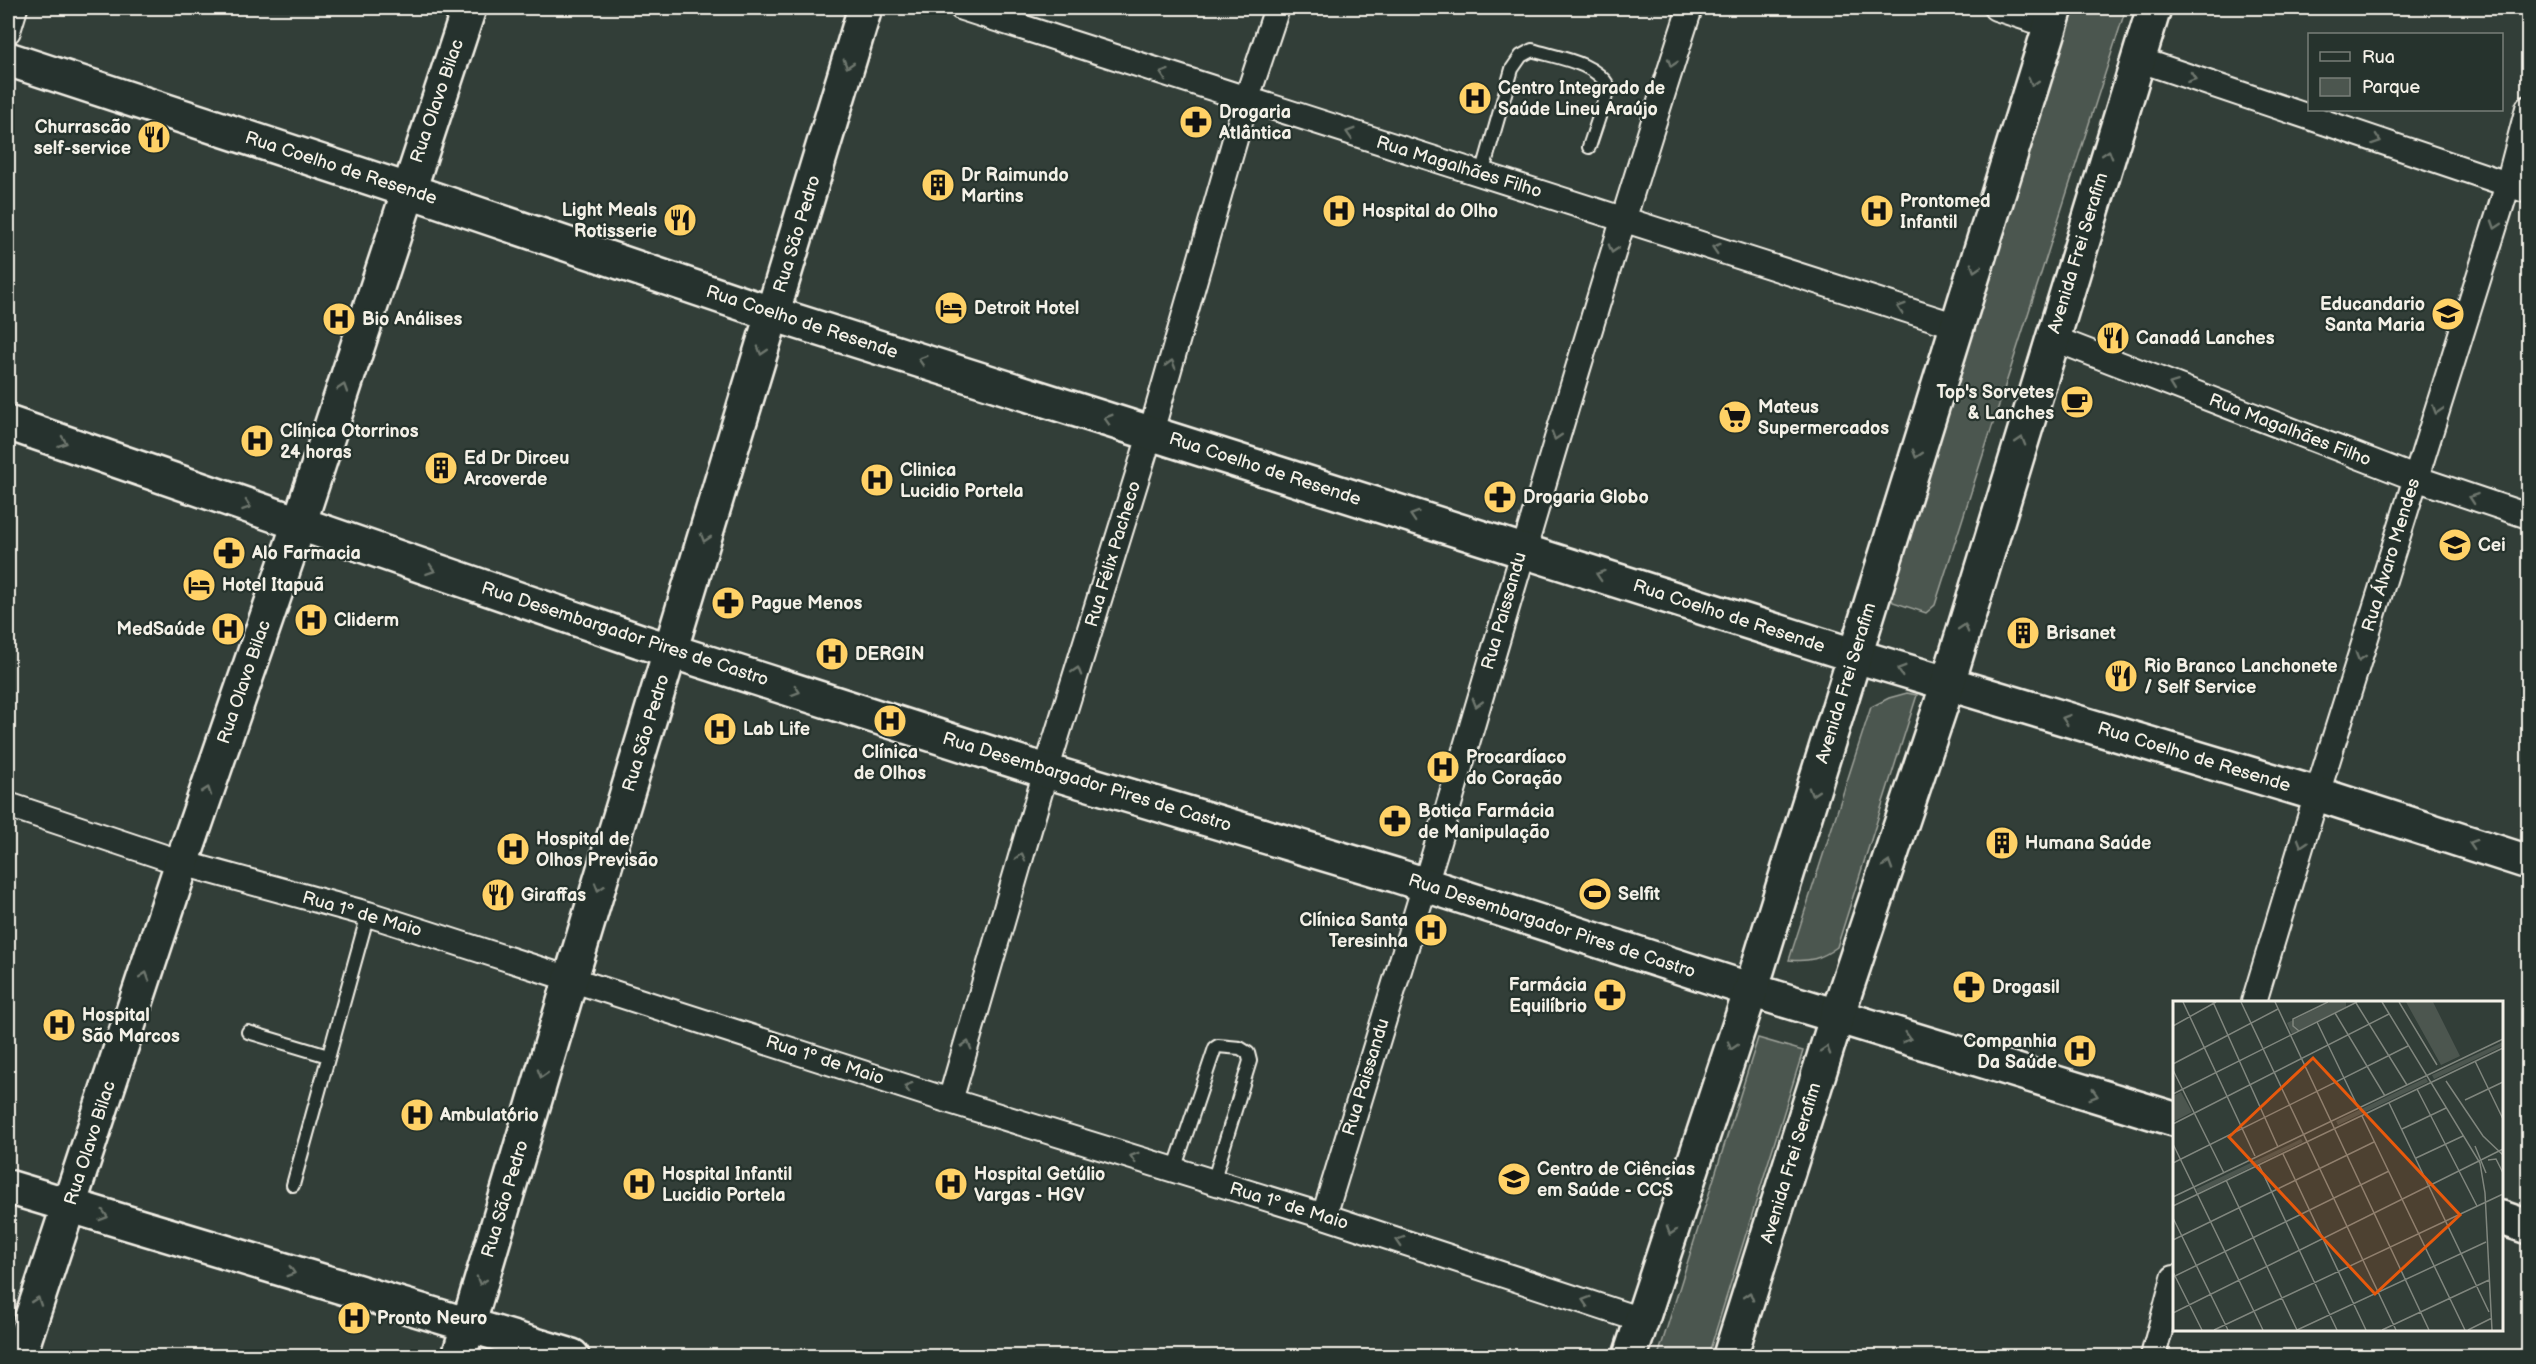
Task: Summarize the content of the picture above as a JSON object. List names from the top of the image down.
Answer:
{
  "streets": {
    "main road": [
      "Rua Olavo Bilac",
      "Rua Coelho de Resende",
      "Rua São Pedro",
      "Avenida Frei Serafim",
      "Rua Desembargador Pires de Castro"
    ],
    "street": [
      "Rua Magalhães Filho",
      "Rua Félix Pacheco",
      "Rua Álvaro Mendes",
      "Rua Paissandu",
      "Rua 1º de Maio"
    ]
  },
  "crossings": [
    ["Rua Olavo Bilac", "Rua Coelho de Resende"],
    ["Rua Olavo Bilac", "Rua Desembargador Pires de Castro"],
    ["Rua Olavo Bilac", "Rua 1º de Maio"],
    ["Rua Magalhães Filho", "Avenida Frei Serafim"],
    ["Rua Magalhães Filho", "Rua Félix Pacheco"],
    ["Rua Magalhães Filho", "Rua Álvaro Mendes"],
    ["Rua Magalhães Filho", "Rua Paissandu"],
    ["Rua Coelho de Resende", "Rua São Pedro"],
    ["Rua Coelho de Resende", "Avenida Frei Serafim"],
    ["Rua Coelho de Resende", "Rua Félix Pacheco"],
    ["Rua Coelho de Resende", "Rua Álvaro Mendes"],
    ["Rua Coelho de Resende", "Rua Paissandu"],
    ["Rua São Pedro", "Rua Desembargador Pires de Castro"],
    ["Rua São Pedro", "Rua 1º de Maio"],
    ["Avenida Frei Serafim", "Rua Desembargador Pires de Castro"],
    ["Avenida Frei Serafim", "Rua 1º de Maio"],
    ["Rua Félix Pacheco", "Rua Desembargador Pires de Castro"],
    ["Rua Félix Pacheco", "Rua 1º de Maio"],
    ["Rua Paissandu", "Rua Desembargador Pires de Castro"],
    ["Rua Paissandu", "Rua 1º de Maio"]
  ],
  "one_way": [
    "Rua Olavo Bilac",
    "Rua Magalhães Filho",
    "Rua Coelho de Resende",
    "Rua São Pedro",
    "Rua Félix Pacheco",
    "Rua Álvaro Mendes",
    "Rua Paissandu",
    "Rua Desembargador Pires de Castro",
    "Rua 1º de Maio"
  ],
  "places": {
    "hospital": [
      "Centro Integrado de Saúde Lineu Araújo",
      "Hospital do Olho",
      "Prontomed Infantil",
      "Bio Análises",
      "Clínica Otorrinos 24 horas",
      "Clinica Lucidio Portela",
      "Cliderm",
      "MedSaúde",
      "DERGIN",
      "Clínica de Olhos",
      "Lab Life",
      "Procardíaco do Coração",
      "Hospital de Olhos Previsão",
      "Clínica Santa Teresinha",
      "Hospital São Marcos",
      "Companhia Da Saúde",
      "Ambulatório",
      "Hospital Infantil Lucidio Portela",
      "Hospital Getúlio Vargas - HGV",
      "Pronto Neuro"
    ],
    "pharmacy": [
      "Drogaria Atlântica",
      "Drogaria Globo",
      "Alo Farmacia",
      "Pague Menos",
      "Botica Farmácia de Manipulação",
      "Drogasil",
      "Farmácia Equilíbrio"
    ],
    "restaurant": [
      "Churrascão self-service",
      "Light Meals Rotisserie",
      "Canadá Lanches",
      "Rio Branco Lanchonete / Self Service",
      "Giraffas"
    ],
    "building": [
      "Dr Raimundo Martins",
      "Ed Dr Dirceu Arcoverde",
      "Brisanet",
      "Humana Saúde"
    ],
    "hotel": ["Detroit Hotel", "Hotel Itapuã"],
    "school or university": ["Educandario Santa Maria", "Cei", "Centro de Ciências em Saúde - CCS"],
    "cafe": ["Top's Sorvetes & Lanches"],
    "supermarket": ["Mateus Supermercados"],
    "sports": ["Selfit"]
  },
  "legend": ["Rua", "Parque"]
}
